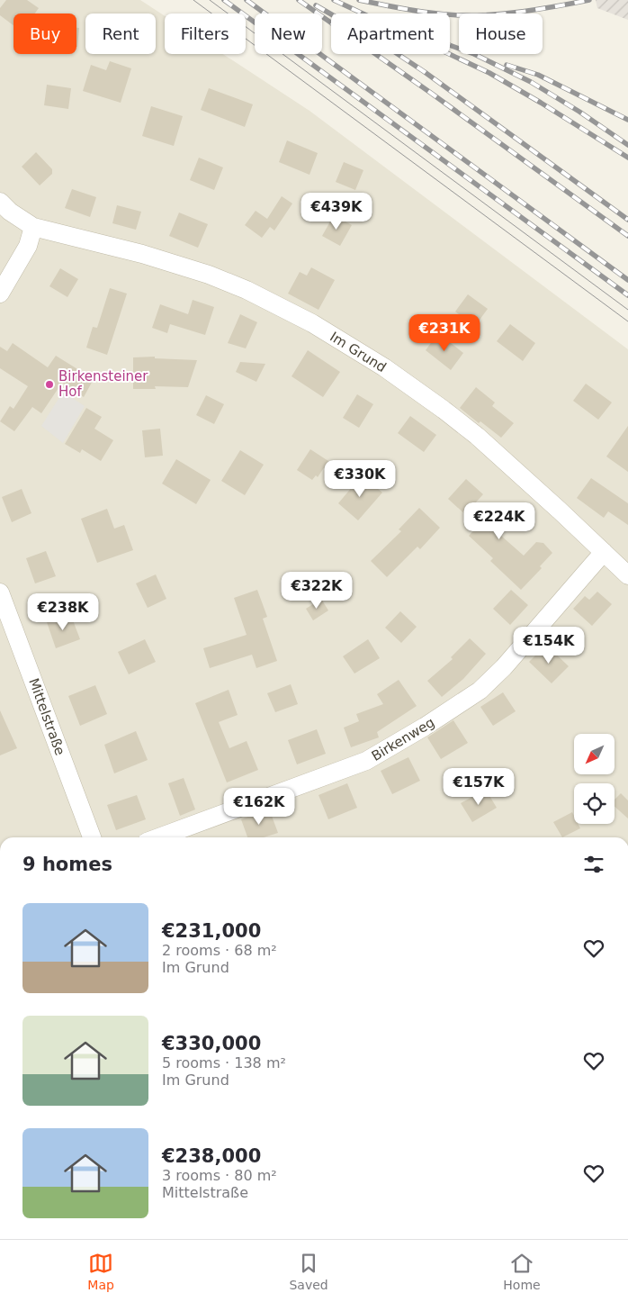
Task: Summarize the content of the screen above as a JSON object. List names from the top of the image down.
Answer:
{
  "streets": {
    "street": ["Im Grund", "Mittelstraße", "Birkenweg"]
  },
  "crossings": [
    ["Im Grund", "Birkenweg"]
  ],
  "places": ["Birkensteiner Hof"],
  "north": "bottom left",
  "page": {
    "chip": [
      "Buy",
      "Rent",
      "Filters",
      "New",
      "Apartment",
      "House"
    ],
    "price": [
      "€439K",
      "€231K",
      "€330K",
      "€224K",
      "€322K",
      "€238K",
      "€154K",
      "€157K",
      "€162K"
    ],
    "heading": "9 homes",
    "list": [
      {
        "name": "€231,000",
        "note": "2 rooms · 68 m² · Im Grund"
      },
      {
        "name": "€330,000",
        "note": "5 rooms · 138 m² · Im Grund"
      },
      {
        "name": "€238,000",
        "note": "3 rooms · 80 m² · Mittelstraße"
      }
    ],
    "tabs": ["Map", "Saved", "Home"]
  }
}
